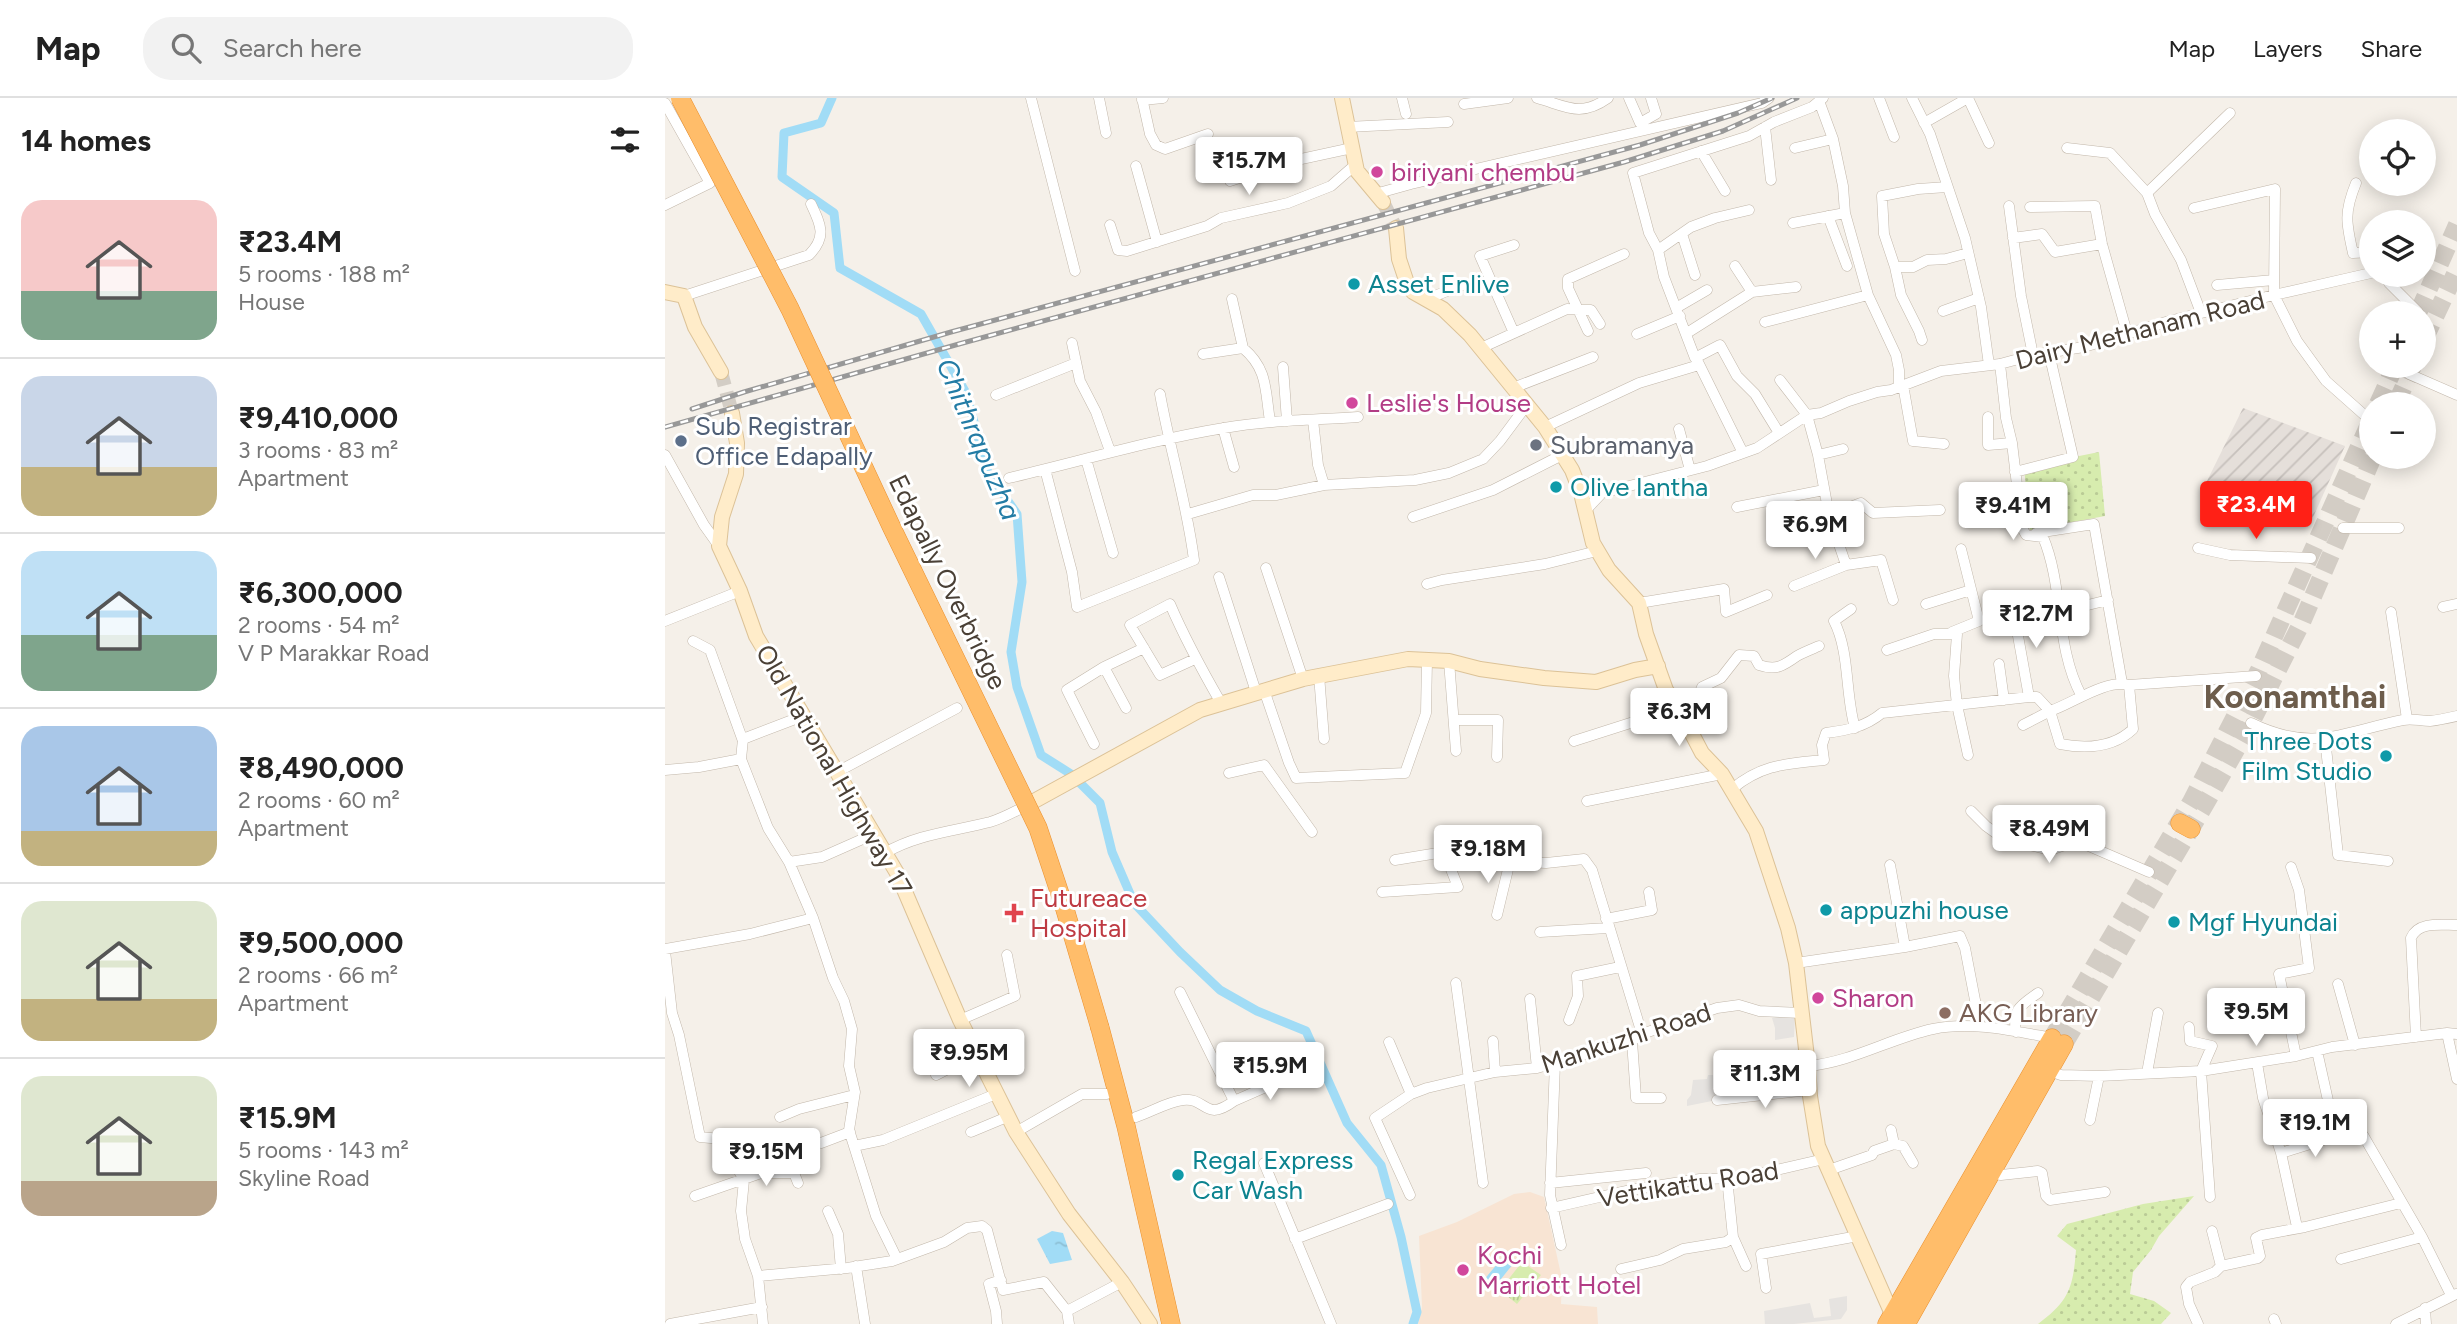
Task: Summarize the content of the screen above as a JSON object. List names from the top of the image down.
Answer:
{
  "streets": {
    "highway": ["Edapally Overbridge"],
    "street": [
      "Dairy Methanam Road",
      "Old National Highway 17",
      "Mankuzhi Road",
      "Vettikattu Road"
    ]
  },
  "districts": ["Koonamthai"],
  "water": ["Chithrapuzha"],
  "places": {
    "other": [
      "biriyani chembu",
      "Asset Enlive",
      "Leslie's House",
      "Sub Registrar Office Edapally",
      "Subramanya",
      "Olive Iantha",
      "Three Dots Film Studio",
      "appuzhi house",
      "Mgf Hyundai",
      "Sharon",
      "AKG Library",
      "Regal Express Car Wash",
      "Kochi Marriott Hotel"
    ],
    "health": ["Futureace Hospital"]
  },
  "page": {
    "header": "Map",
    "search": "Search here",
    "nav": ["Map", "Layers", "Share"],
    "heading": "14 homes",
    "map_buttons": ["+", "−"],
    "price": [
      "₹15.7M",
      "₹23.4M",
      "₹9.41M",
      "₹6.9M",
      "₹12.7M",
      "₹6.3M",
      "₹8.49M",
      "₹9.18M",
      "₹9.5M",
      "₹9.95M",
      "₹15.9M",
      "₹11.3M",
      "₹19.1M",
      "₹9.15M"
    ],
    "list": [
      {
        "name": "₹23.4M",
        "note": "5 rooms · 188 m² · House"
      },
      {
        "name": "₹9,410,000",
        "note": "3 rooms · 83 m² · Apartment"
      },
      {
        "name": "₹6,300,000",
        "note": "2 rooms · 54 m² · V P Marakkar Road"
      },
      {
        "name": "₹8,490,000",
        "note": "2 rooms · 60 m² · Apartment"
      },
      {
        "name": "₹9,500,000",
        "note": "2 rooms · 66 m² · Apartment"
      },
      {
        "name": "₹15.9M",
        "note": "5 rooms · 143 m² · Skyline Road"
      }
    ]
  }
}
